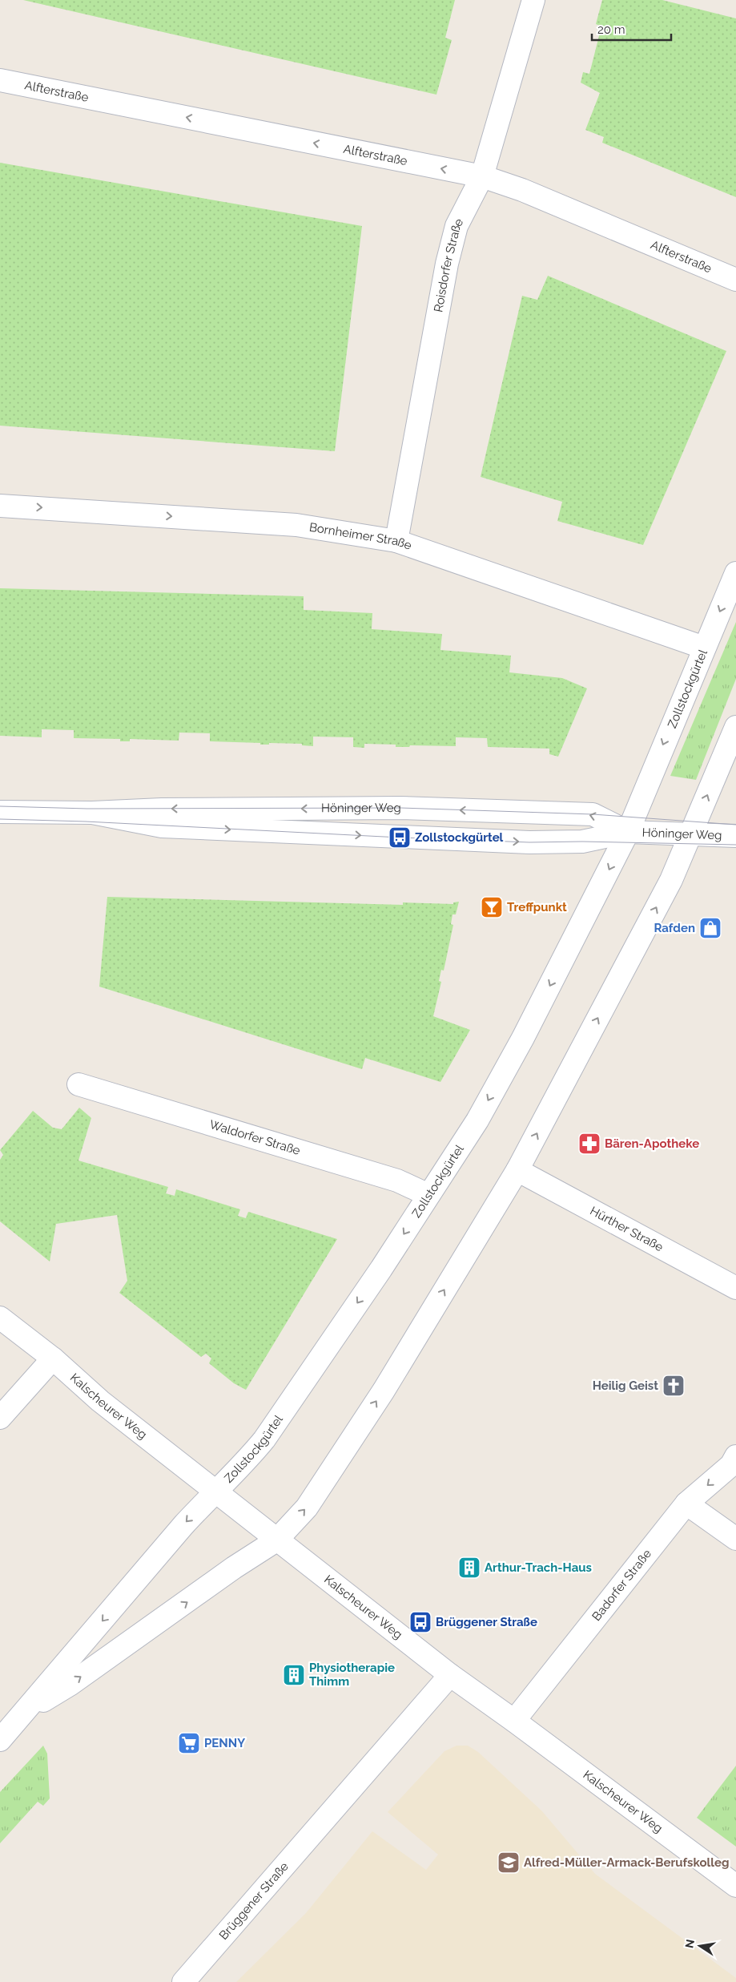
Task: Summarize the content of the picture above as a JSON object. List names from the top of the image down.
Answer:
{
  "streets": {
    "street": [
      "Alfterstraße",
      "Roisdorfer Straße",
      "Bornheimer Straße",
      "Zollstockgürtel",
      "Höninger Weg",
      "Waldorfer Straße",
      "Hürther Straße",
      "Kalscheurer Weg",
      "Badorfer Straße",
      "Brüggener Straße"
    ]
  },
  "crossings": [
    ["Alfterstraße", "Roisdorfer Straße"],
    ["Roisdorfer Straße", "Bornheimer Straße"],
    ["Bornheimer Straße", "Zollstockgürtel"],
    ["Zollstockgürtel", "Höninger Weg"],
    ["Zollstockgürtel", "Waldorfer Straße"],
    ["Zollstockgürtel", "Hürther Straße"],
    ["Zollstockgürtel", "Kalscheurer Weg"],
    ["Kalscheurer Weg", "Badorfer Straße"],
    ["Kalscheurer Weg", "Brüggener Straße"]
  ],
  "one_way": ["Alfterstraße", "Bornheimer Straße"],
  "places": {
    "bus stop": ["Zollstockgürtel", "Brüggener Straße"],
    "bar": ["Treffpunkt"],
    "shop": ["Rafden"],
    "pharmacy": ["Bären-Apotheke"],
    "church": ["Heilig Geist"],
    "building": ["Arthur-Trach-Haus", "Physiotherapie Thimm"],
    "supermarket": ["PENNY"],
    "school or university": ["Alfred-Müller-Armack-Berufskolleg"]
  },
  "scale_bar": "20 m",
  "north": "left"
}
